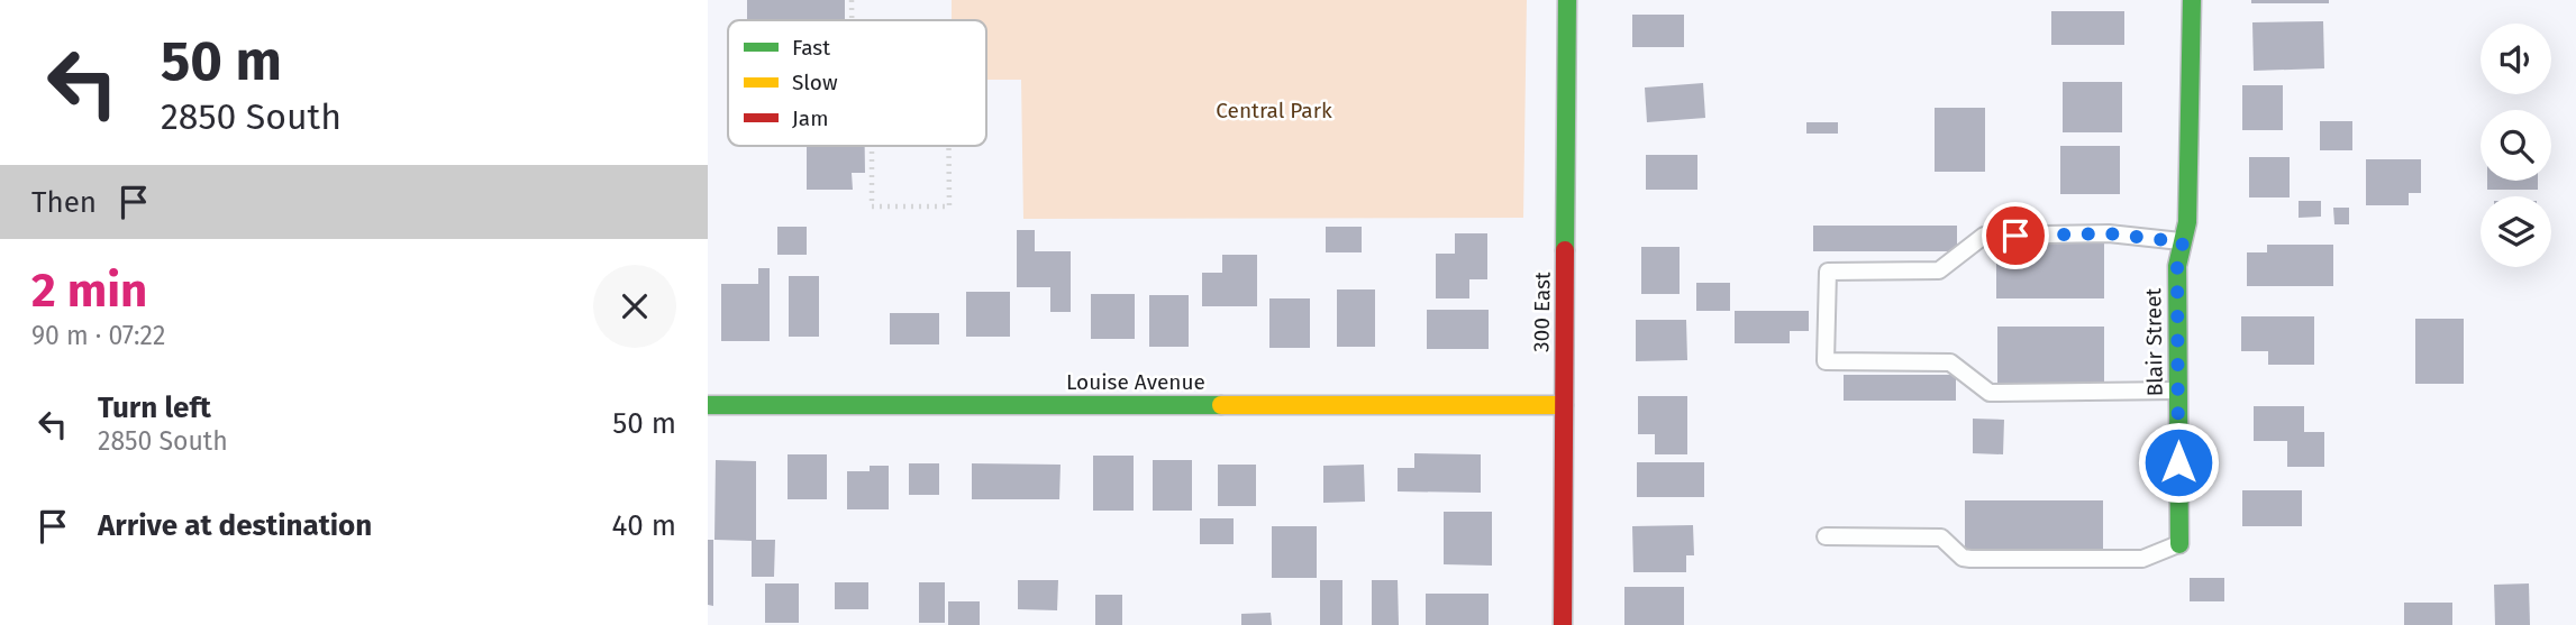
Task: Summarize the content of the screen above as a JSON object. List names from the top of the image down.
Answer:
{
  "streets": {
    "street": ["300 East", "Blair Street", "Louise Avenue"]
  },
  "crossings": [
    ["300 East", "Louise Avenue"]
  ],
  "parks": ["Central Park"],
  "legend": ["Fast", "Slow", "Jam"],
  "page": {
    "turn": ["50 m", "2850 South"],
    "then": "Then",
    "heading": ["2 min", "90 m · 07:22"],
    "list": [
      {
        "name": "Turn left",
        "note": "2850 South",
        "value": "50 m"
      },
      {
        "name": "Arrive at destination",
        "value": "40 m"
      }
    ]
  }
}
